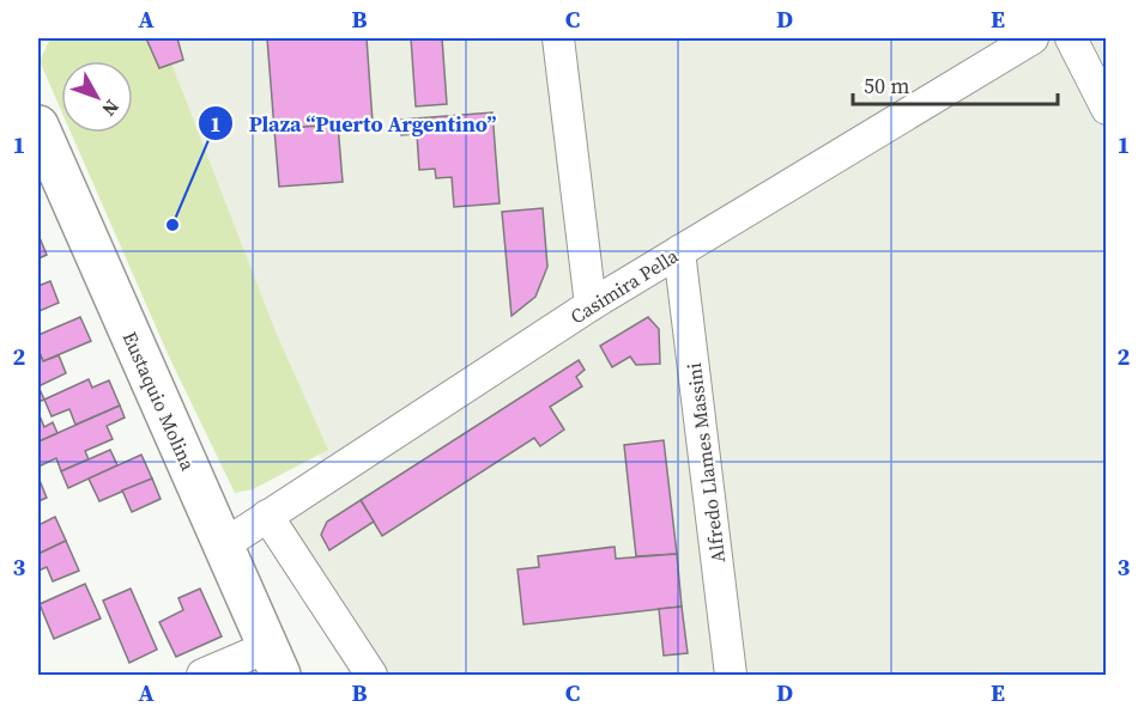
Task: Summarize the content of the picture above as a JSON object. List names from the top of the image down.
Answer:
{
  "streets": {
    "main road": ["Eustaquio Molina"],
    "street": ["Casimira Pella", "Alfredo Llames Massini"]
  },
  "crossings": [
    ["Casimira Pella", "Eustaquio Molina"],
    ["Casimira Pella", "Alfredo Llames Massini"]
  ],
  "places": ["Plaza “Puerto Argentino”"],
  "scale_bar": "50 m",
  "north": "bottom right",
  "grid": {
    "columns": [
      "A",
      "B",
      "C",
      "D",
      "E"
    ],
    "rows": ["1", "2", "3"]
  }
}
